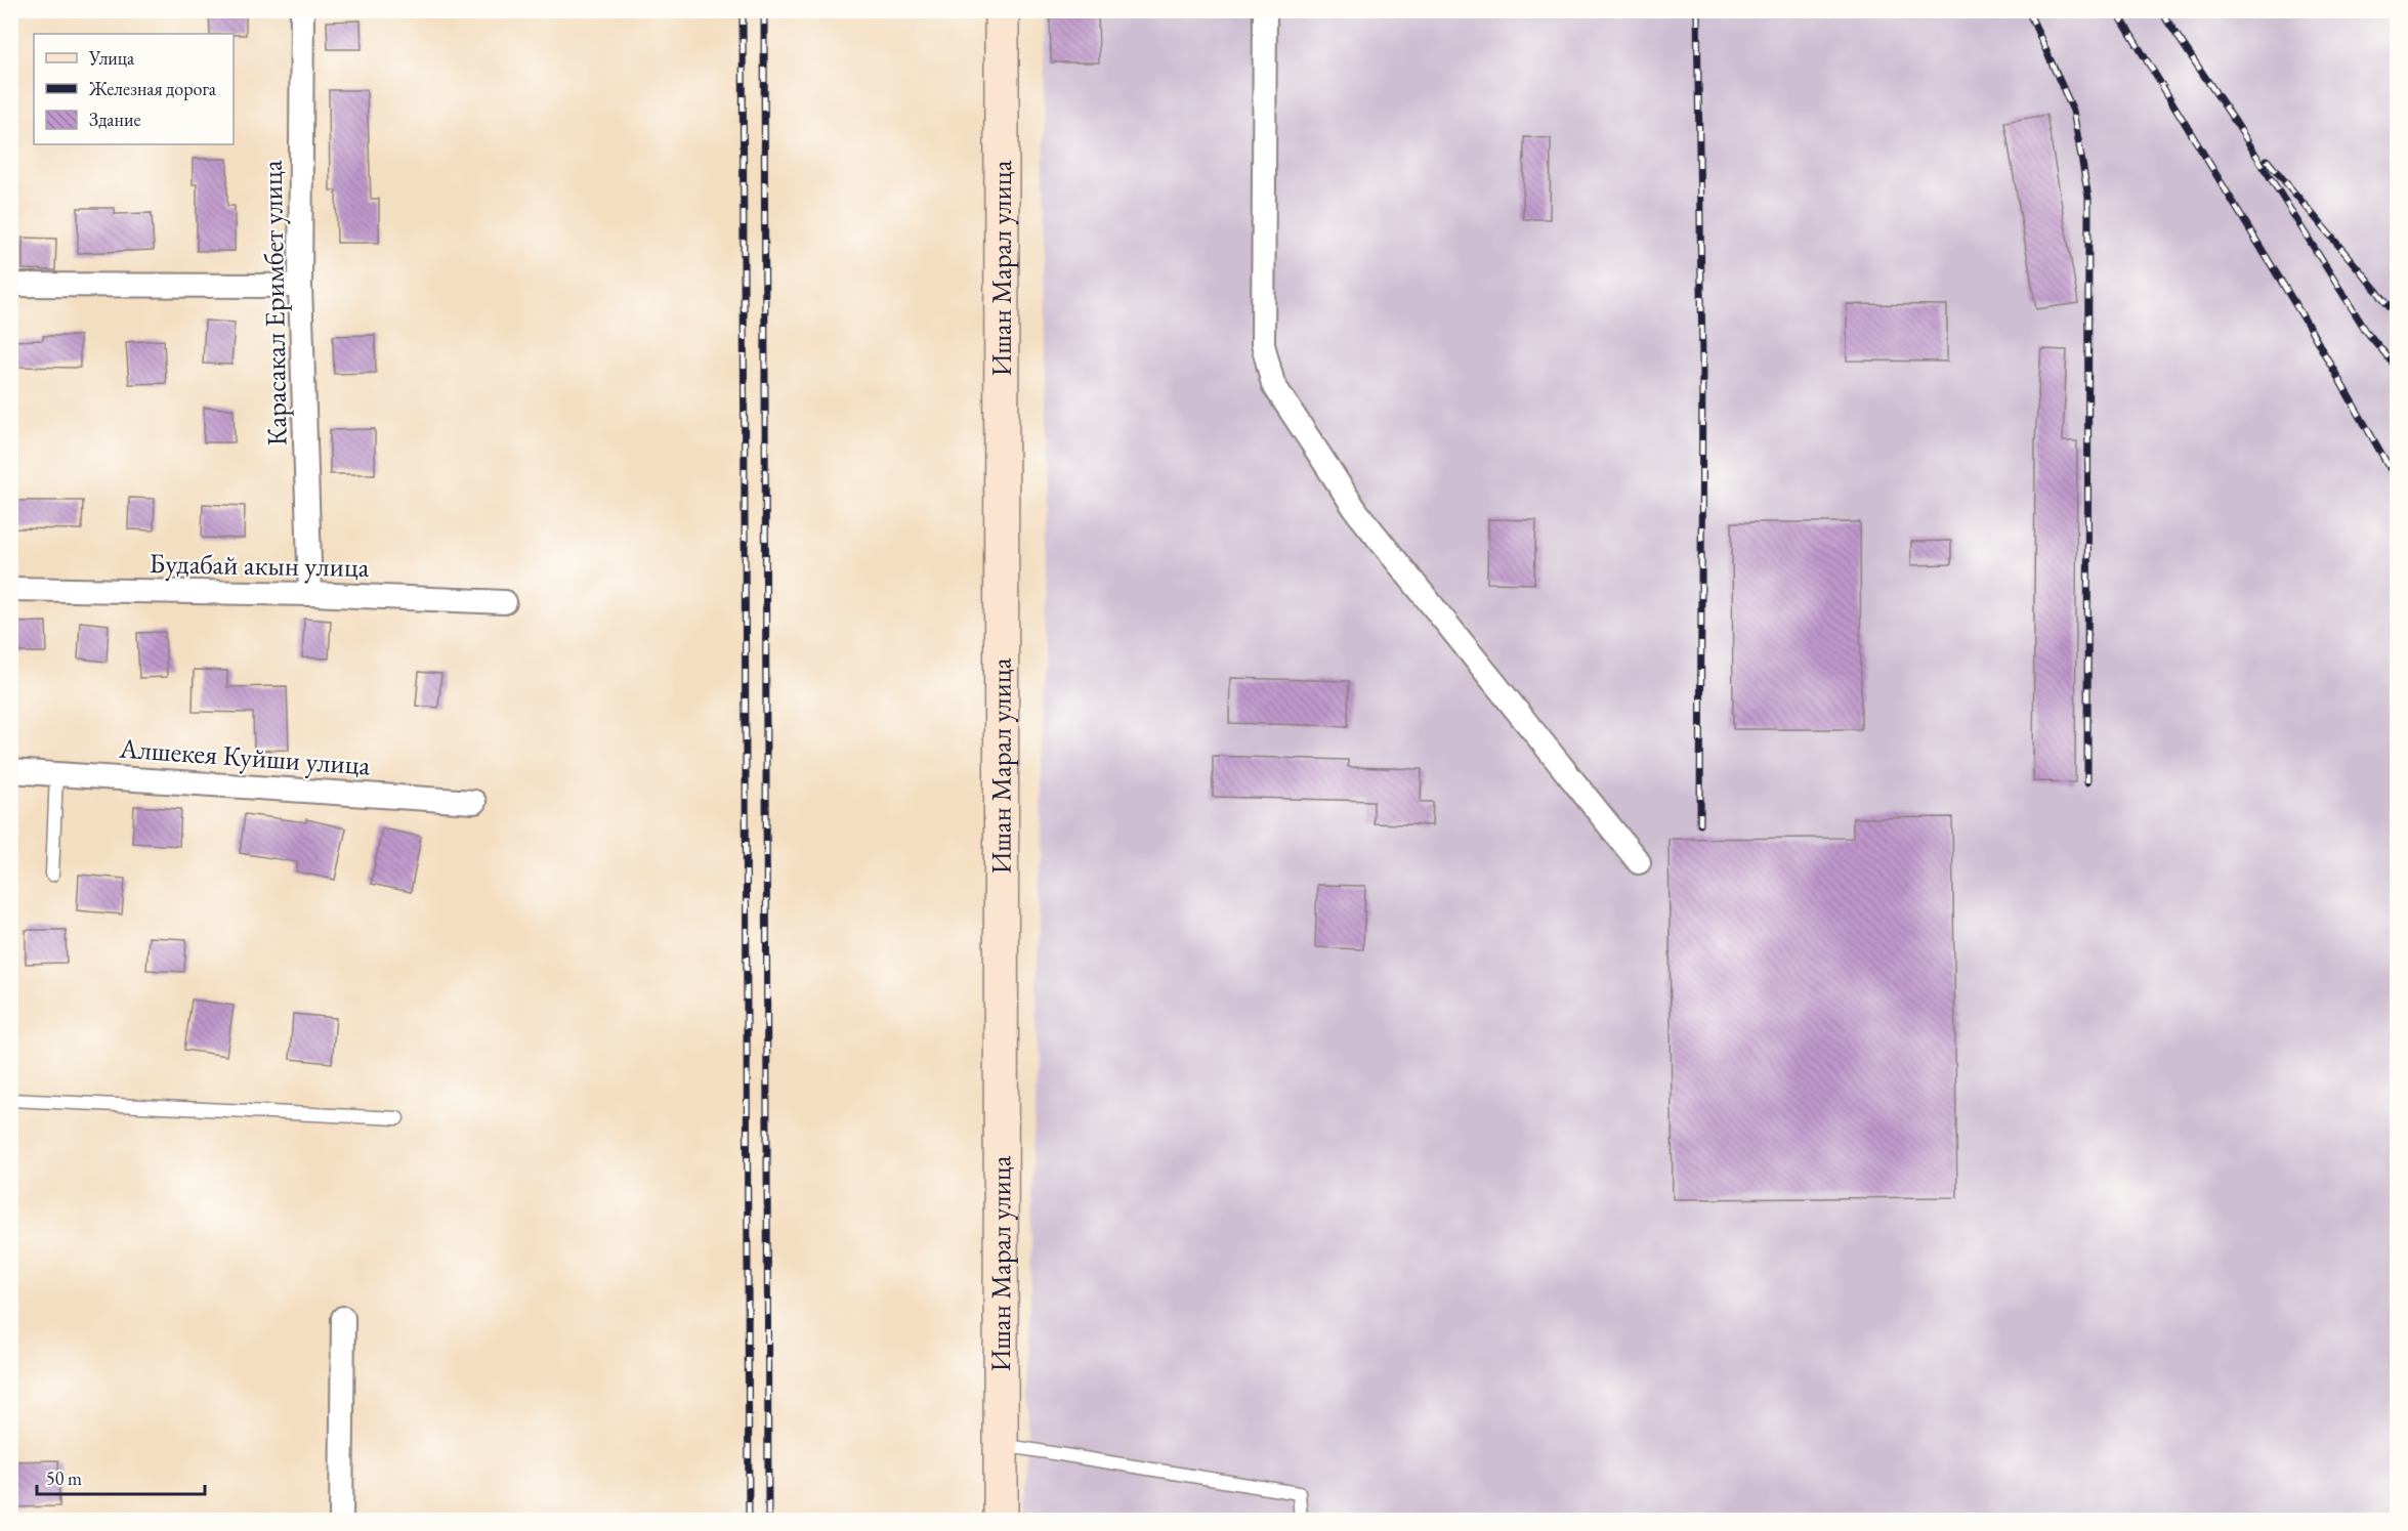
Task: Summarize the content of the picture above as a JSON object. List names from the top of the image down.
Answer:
{
  "streets": {
    "main road": ["Ишан Марал улица"],
    "street": ["Карасакал Еримбет улица", "Будабай акын улица", "Алшекея Куйши улица"]
  },
  "crossings": [
    ["Карасакал Еримбет улица", "Будабай акын улица"]
  ],
  "legend": ["Улица", "Железная дорога", "Здание"],
  "scale_bar": "50 m"
}
